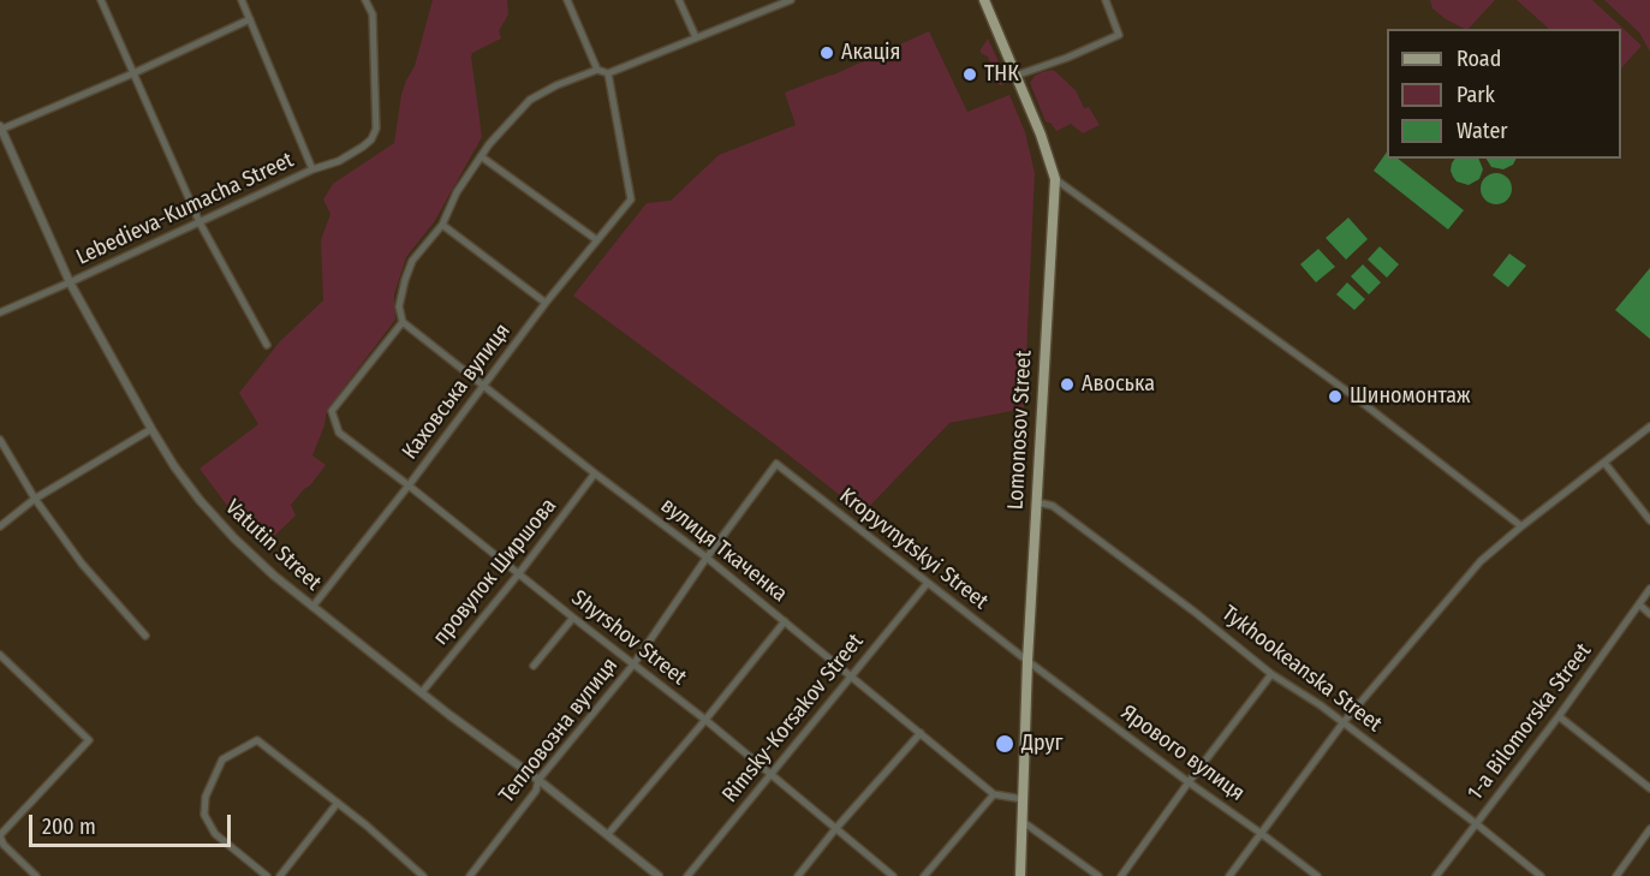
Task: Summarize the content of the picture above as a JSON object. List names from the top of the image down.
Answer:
{
  "streets": {
    "main road": ["Lomonosov Street"],
    "street": [
      "Lebedieva-Kumacha Street",
      "Каховська вулиця",
      "Vatutin Street",
      "Kropyvnytskyi Street",
      "вулиця Ткаченка",
      "провулок Ширшова",
      "Shyrshov Street",
      "Tykhookeanska Street",
      "Rimsky-Korsakov Street",
      "1-a Bilomorska Street",
      "Тепловозна вулиця",
      "Ярового вулиця"
    ]
  },
  "crossings": [
    ["Lebedieva-Kumacha Street", "Vatutin Street"],
    ["Каховська вулиця", "Vatutin Street"],
    ["Каховська вулиця", "вулиця Ткаченка"],
    ["Каховська вулиця", "Shyrshov Street"],
    ["Lomonosov Street", "Kropyvnytskyi Street"],
    ["Lomonosov Street", "Tykhookeanska Street"],
    ["Lomonosov Street", "Ярового вулиця"],
    ["Vatutin Street", "провулок Ширшова"],
    ["Vatutin Street", "Тепловозна вулиця"],
    ["Kropyvnytskyi Street", "Rimsky-Korsakov Street"],
    ["Kropyvnytskyi Street", "Тепловозна вулиця"],
    ["Kropyvnytskyi Street", "Ярового вулиця"],
    ["вулиця Ткаченка", "провулок Ширшова"],
    ["вулиця Ткаченка", "Shyrshov Street"],
    ["вулиця Ткаченка", "Rimsky-Korsakov Street"],
    ["вулиця Ткаченка", "Тепловозна вулиця"],
    ["провулок Ширшова", "Shyrshov Street"],
    ["Shyrshov Street", "Rimsky-Korsakov Street"],
    ["Shyrshov Street", "Тепловозна вулиця"],
    ["Tykhookeanska Street", "1-a Bilomorska Street"]
  ],
  "places": [
    "Акація",
    "ТНК",
    "Авоська",
    "Шиномонтаж",
    "Друг"
  ],
  "legend": ["Road", "Park", "Water"],
  "scale_bar": "200 m"
}
